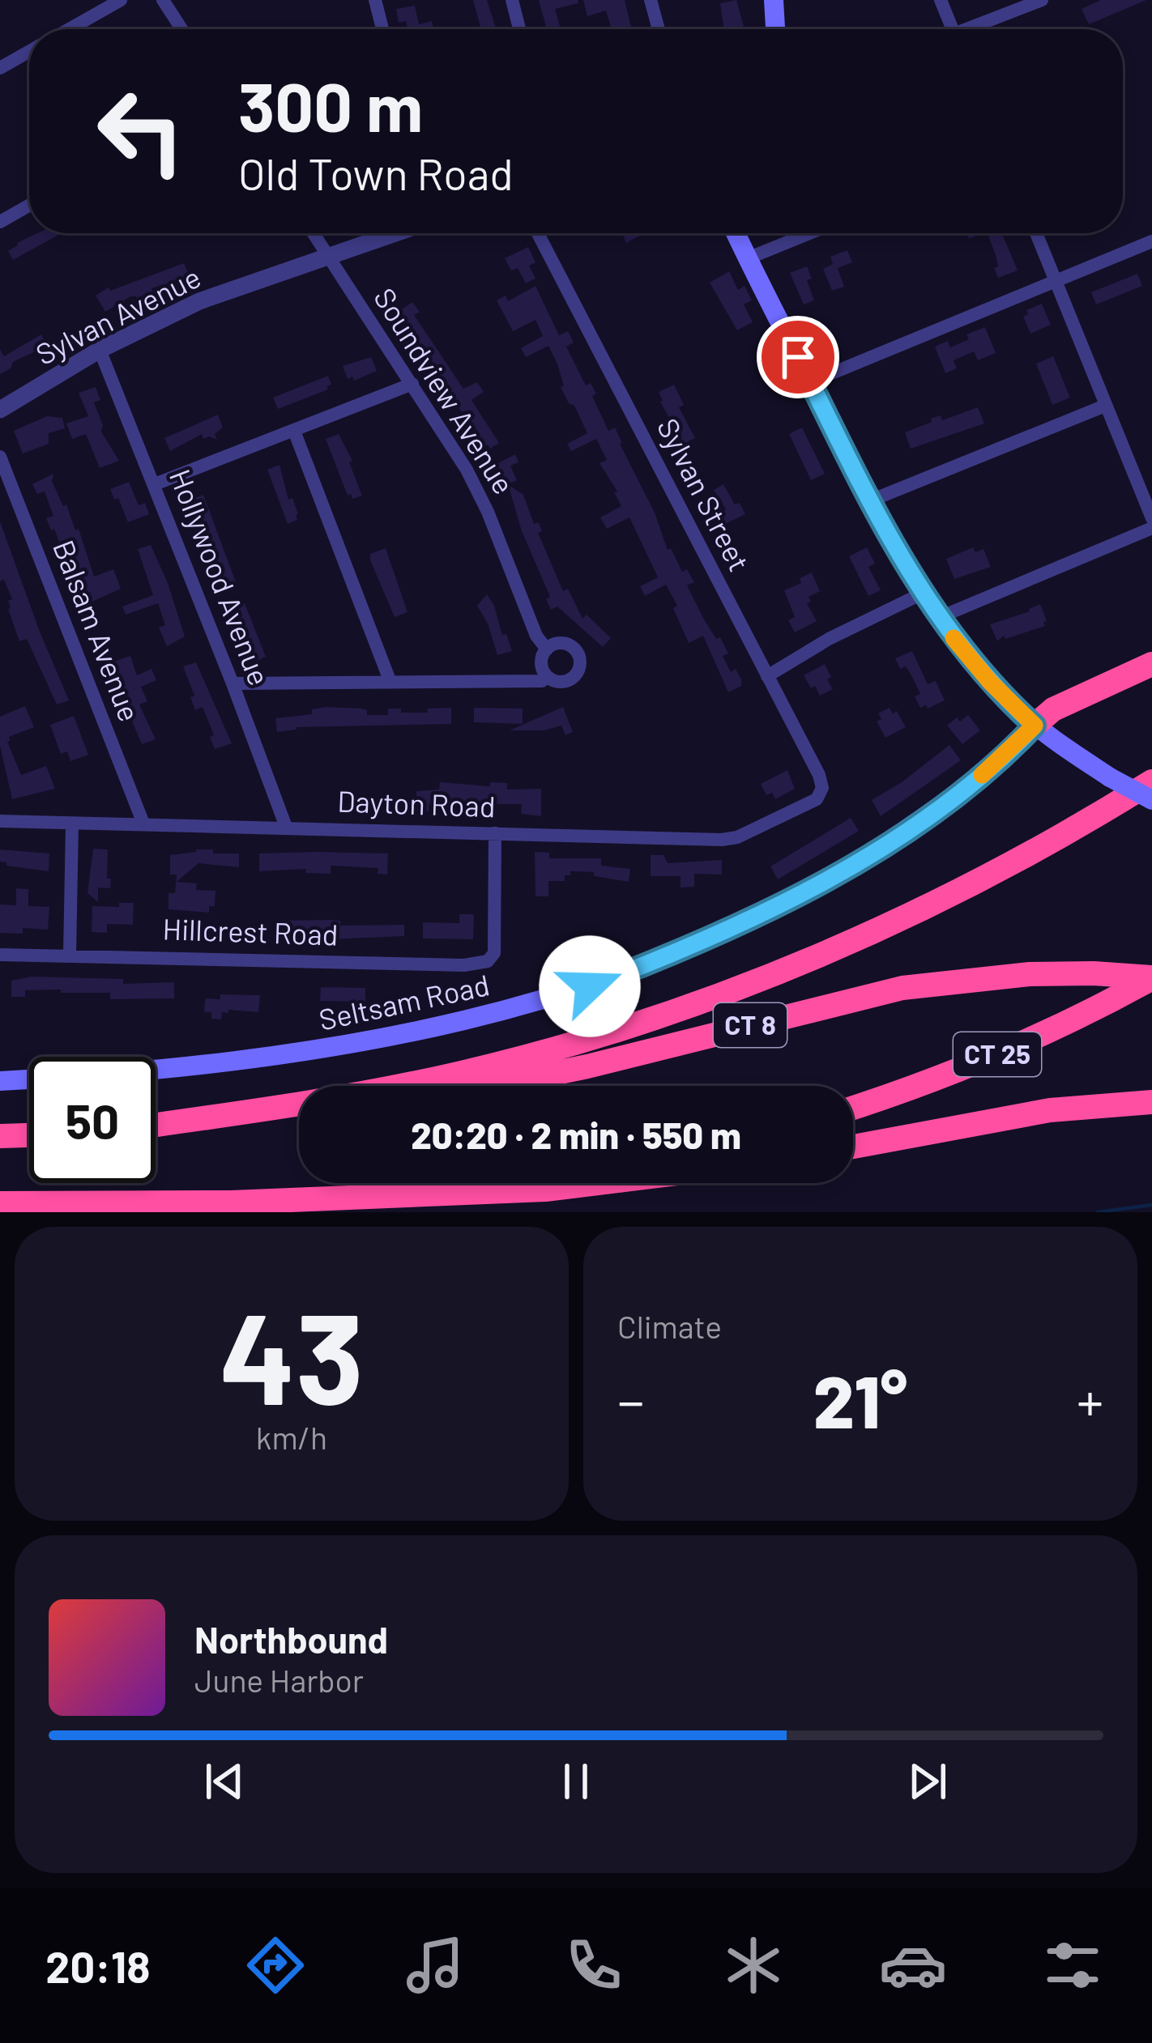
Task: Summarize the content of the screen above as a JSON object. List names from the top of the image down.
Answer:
{
  "streets": {
    "highway": ["CT 8", "CT 25"],
    "main road": ["Seltsam Road"],
    "street": [
      "Sylvan Avenue",
      "Soundview Avenue",
      "Sylvan Street",
      "Hollywood Avenue",
      "Balsam Avenue",
      "Dayton Road",
      "Hillcrest Road"
    ]
  },
  "crossings": [
    ["Sylvan Avenue", "Soundview Avenue"],
    ["Sylvan Avenue", "Hollywood Avenue"],
    ["Sylvan Street", "Dayton Road"],
    ["Hollywood Avenue", "Dayton Road"],
    ["Balsam Avenue", "Dayton Road"],
    ["Dayton Road", "Hillcrest Road"],
    ["CT 8", "CT 25"]
  ],
  "page": {
    "turn": ["300 m", "Old Town Road"],
    "limit": "50",
    "trip": "20:20 · 2 min · 550 m",
    "tile": [
      ["43", "km/h"],
      "Climate"
    ],
    "heat": ["−", "21°", "+"],
    "song": ["Northbound", "June Harbor"],
    "tabs": "20:18"
  }
}
